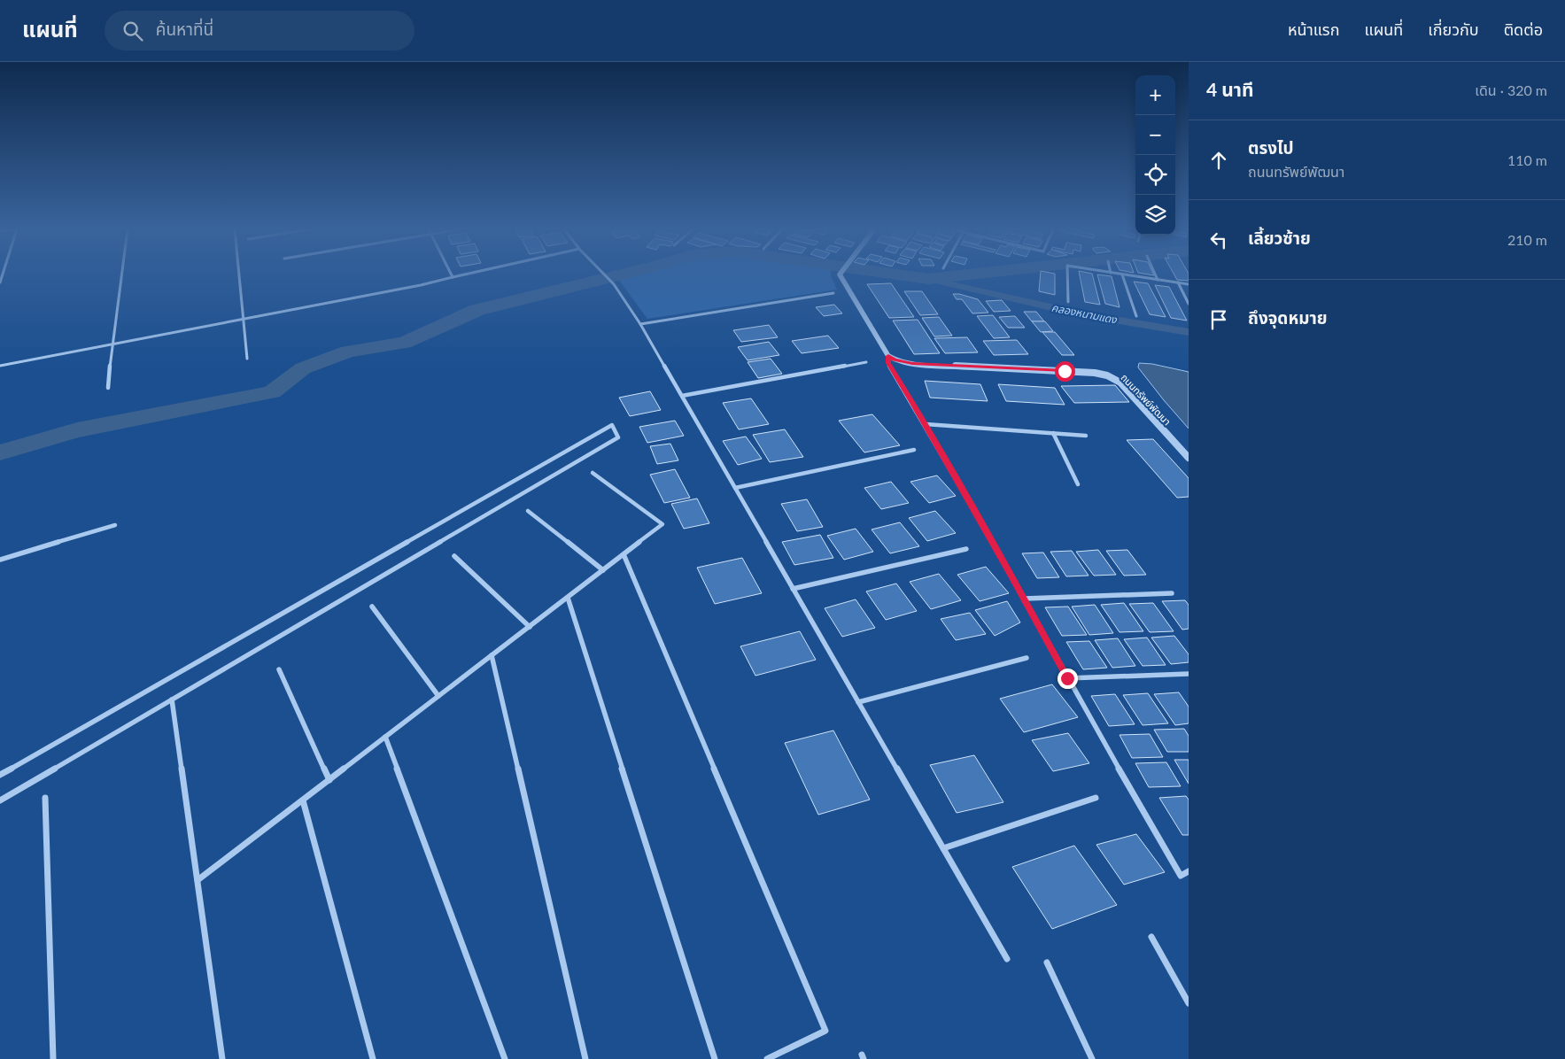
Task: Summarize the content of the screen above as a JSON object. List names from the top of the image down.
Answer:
{
  "streets": {
    "street": ["ถนนทรัพย์พัฒนา"]
  },
  "water": ["คลองหนามแดง"],
  "page": {
    "header": "แผนที่",
    "search": "ค้นหาที่นี่",
    "nav": [
      "หน้าแรก",
      "แผนที่",
      "เกี่ยวกับ",
      "ติดต่อ"
    ],
    "heading": ["4 นาที", "เดิน · 320 m"],
    "map_buttons": ["+", "−"],
    "list": [
      ["ตรงไป", "ถนนทรัพย์พัฒนา", "110 m"],
      ["เลี้ยวซ้าย", "210 m"],
      "ถึงจุดหมาย"
    ]
  }
}
